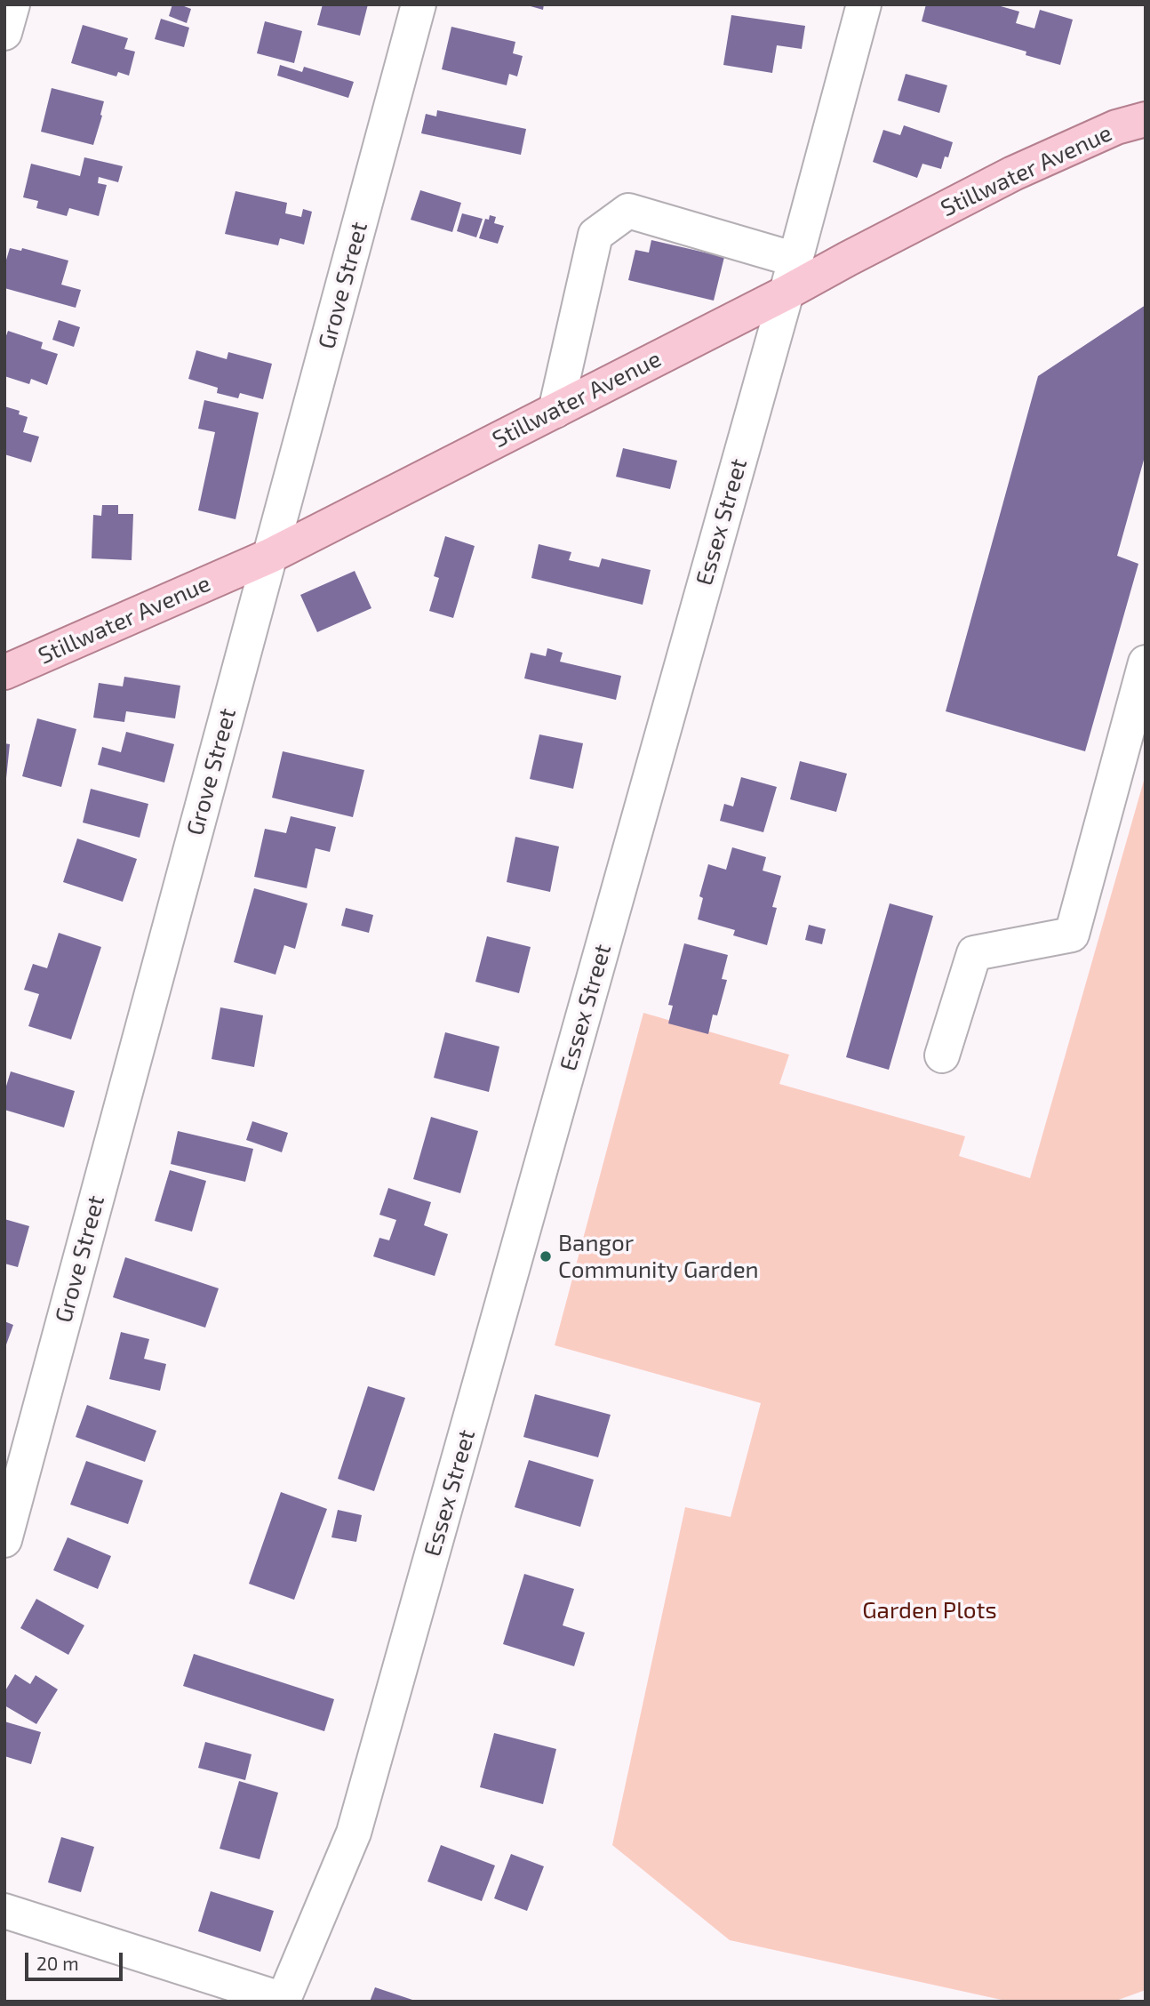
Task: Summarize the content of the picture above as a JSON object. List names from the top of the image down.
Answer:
{
  "streets": {
    "main road": ["Stillwater Avenue"],
    "street": ["Grove Street", "Essex Street"]
  },
  "crossings": [
    ["Stillwater Avenue", "Grove Street"],
    ["Stillwater Avenue", "Essex Street"]
  ],
  "parks": ["Garden Plots"],
  "places": ["Bangor Community Garden"],
  "scale_bar": "20 m"
}
